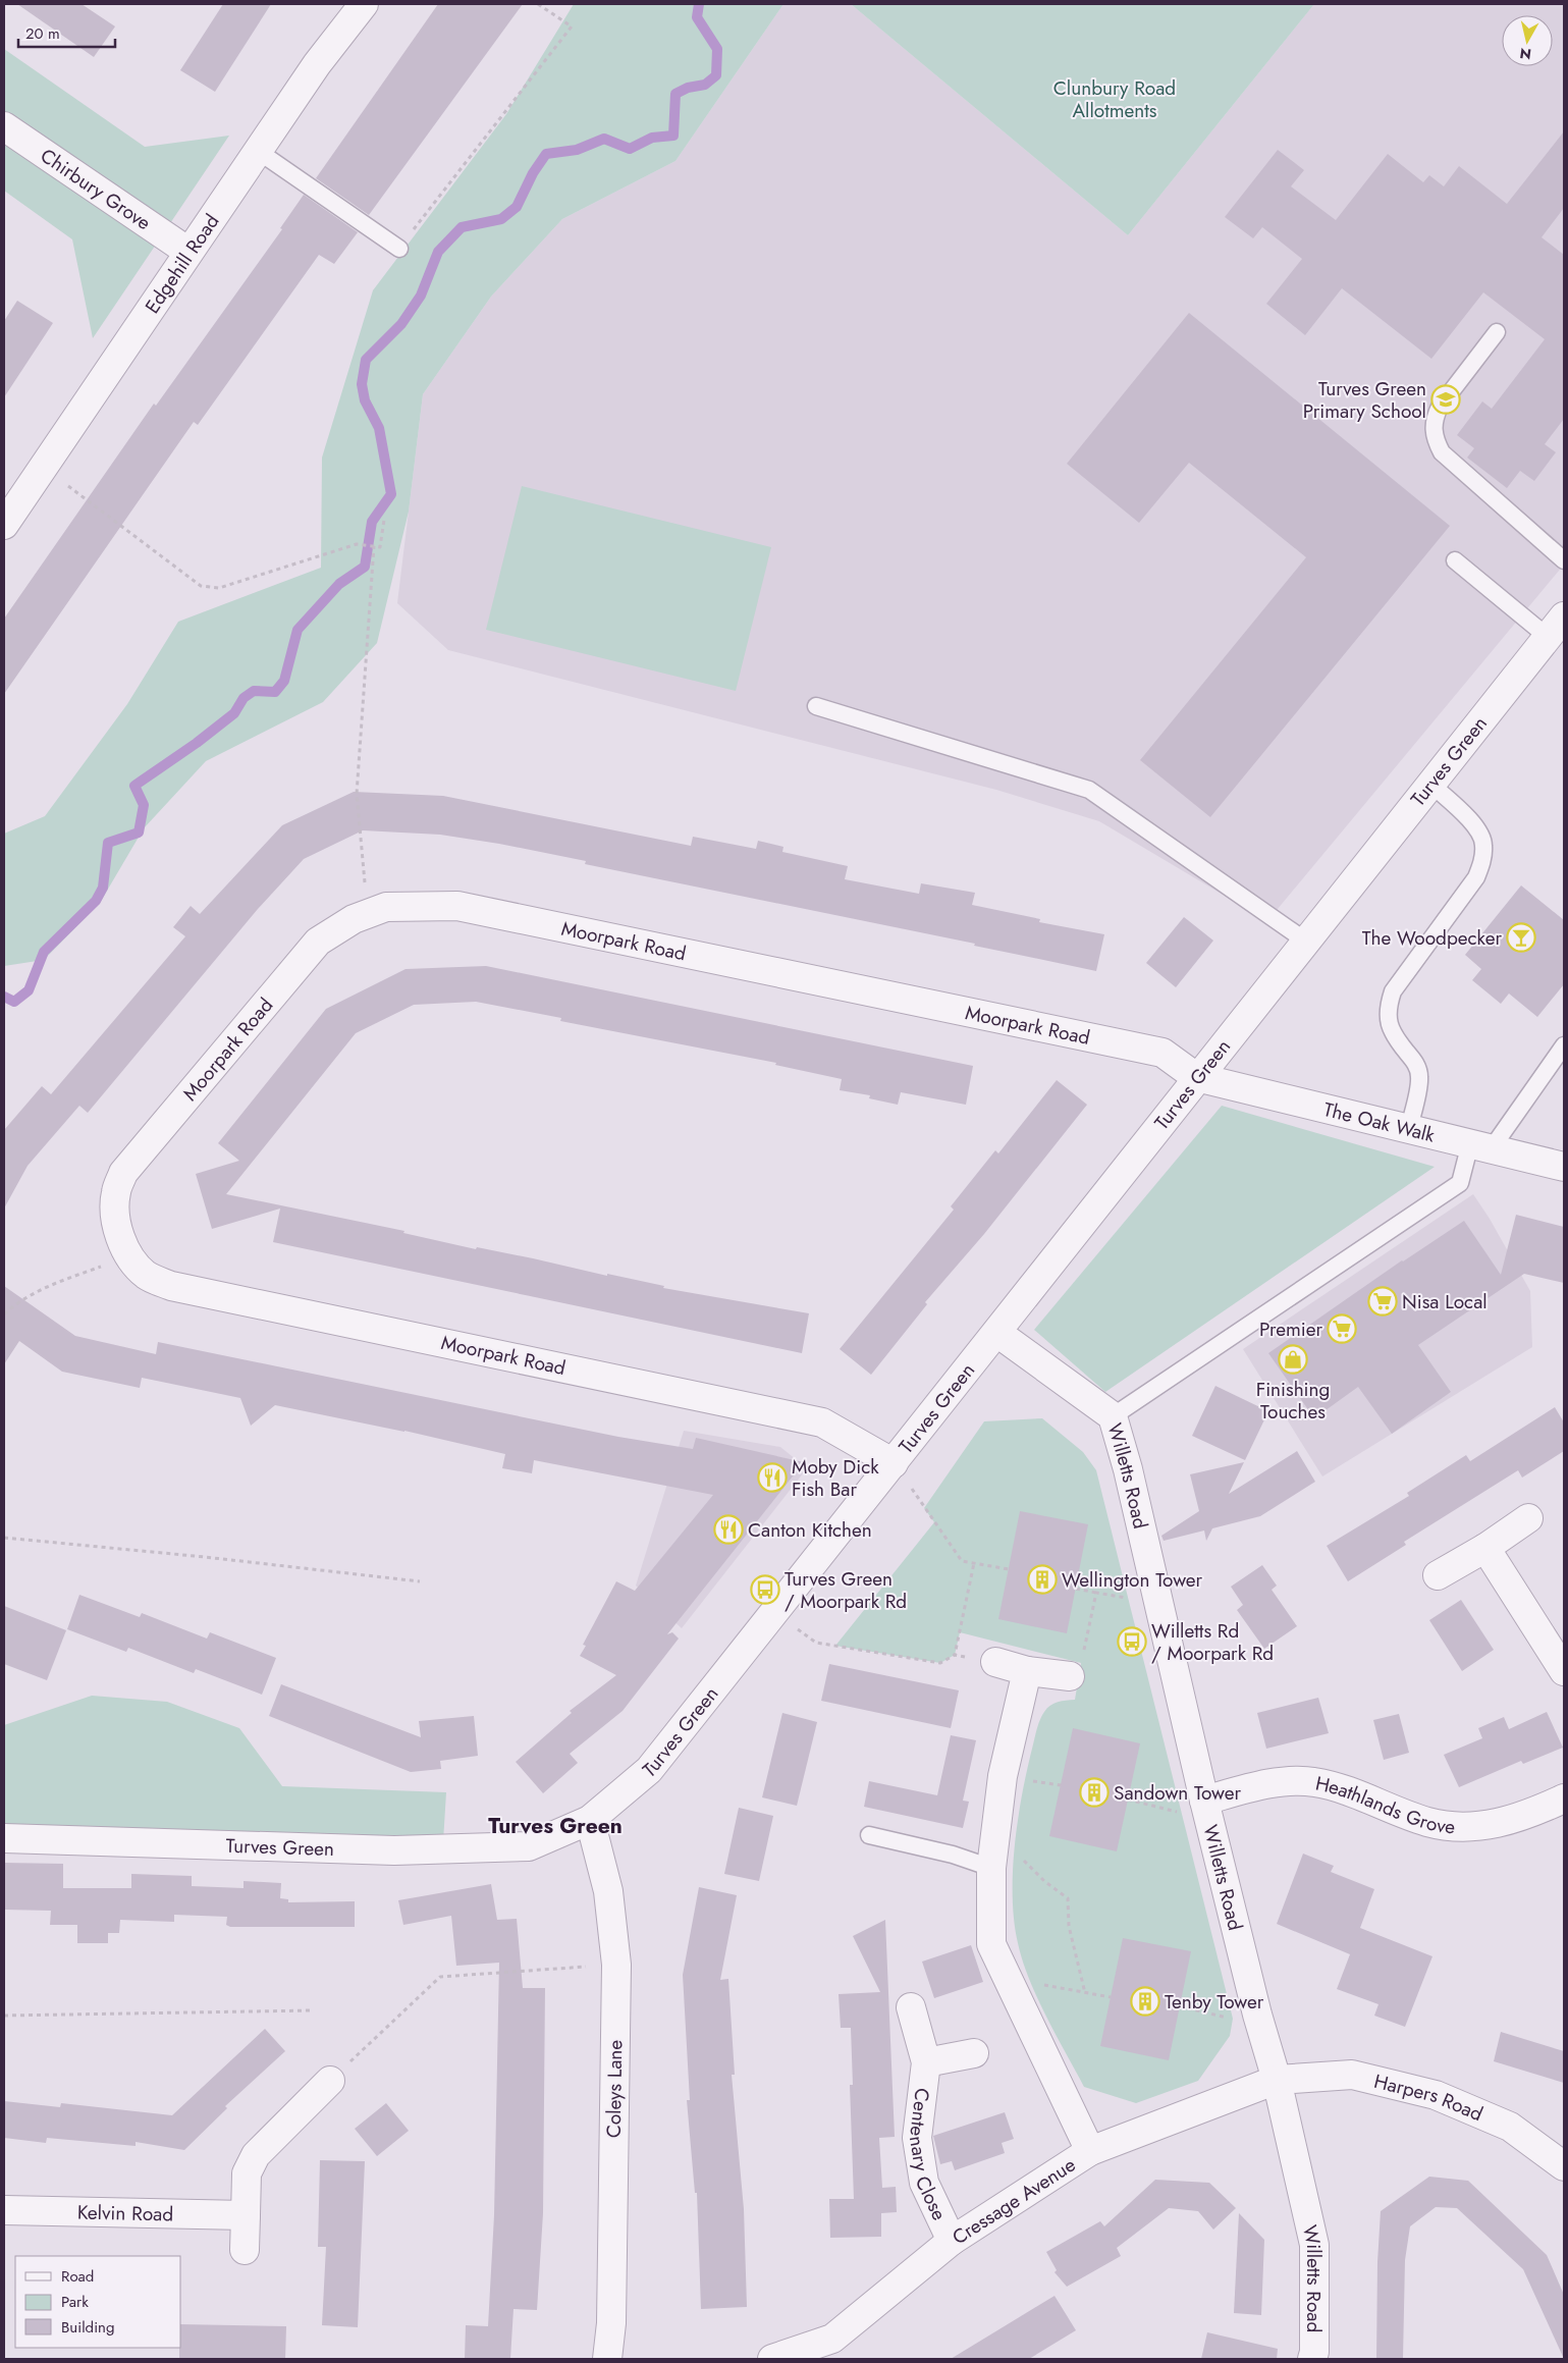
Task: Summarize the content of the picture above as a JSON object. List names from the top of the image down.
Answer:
{
  "streets": {
    "street": [
      "Chirbury Grove",
      "Edgehill Road",
      "Turves Green",
      "Moorpark Road",
      "The Oak Walk",
      "Willetts Road",
      "Heathlands Grove",
      "Coleys Lane",
      "Harpers Road",
      "Centenary Close",
      "Cressage Avenue",
      "Kelvin Road"
    ]
  },
  "crossings": [
    ["Chirbury Grove", "Edgehill Road"],
    ["Turves Green", "Moorpark Road"],
    ["Turves Green", "The Oak Walk"],
    ["Turves Green", "Willetts Road"],
    ["Turves Green", "Coleys Lane"],
    ["Moorpark Road", "The Oak Walk"],
    ["Willetts Road", "Heathlands Grove"],
    ["Willetts Road", "Harpers Road"],
    ["Willetts Road", "Cressage Avenue"],
    ["Harpers Road", "Cressage Avenue"],
    ["Centenary Close", "Cressage Avenue"]
  ],
  "districts": ["Turves Green"],
  "parks": ["Clunbury Road Allotments"],
  "places": {
    "school or university": ["Turves Green Primary School"],
    "bar": ["The Woodpecker"],
    "supermarket": ["Nisa Local", "Premier"],
    "shop": ["Finishing Touches"],
    "restaurant": ["Moby Dick Fish Bar", "Canton Kitchen"],
    "building": ["Wellington Tower", "Sandown Tower", "Tenby Tower"],
    "bus stop": ["Turves Green / Moorpark Rd", "Willetts Rd / Moorpark Rd"]
  },
  "legend": ["Road", "Park", "Building"],
  "scale_bar": "20 m",
  "north": "bottom"
}
